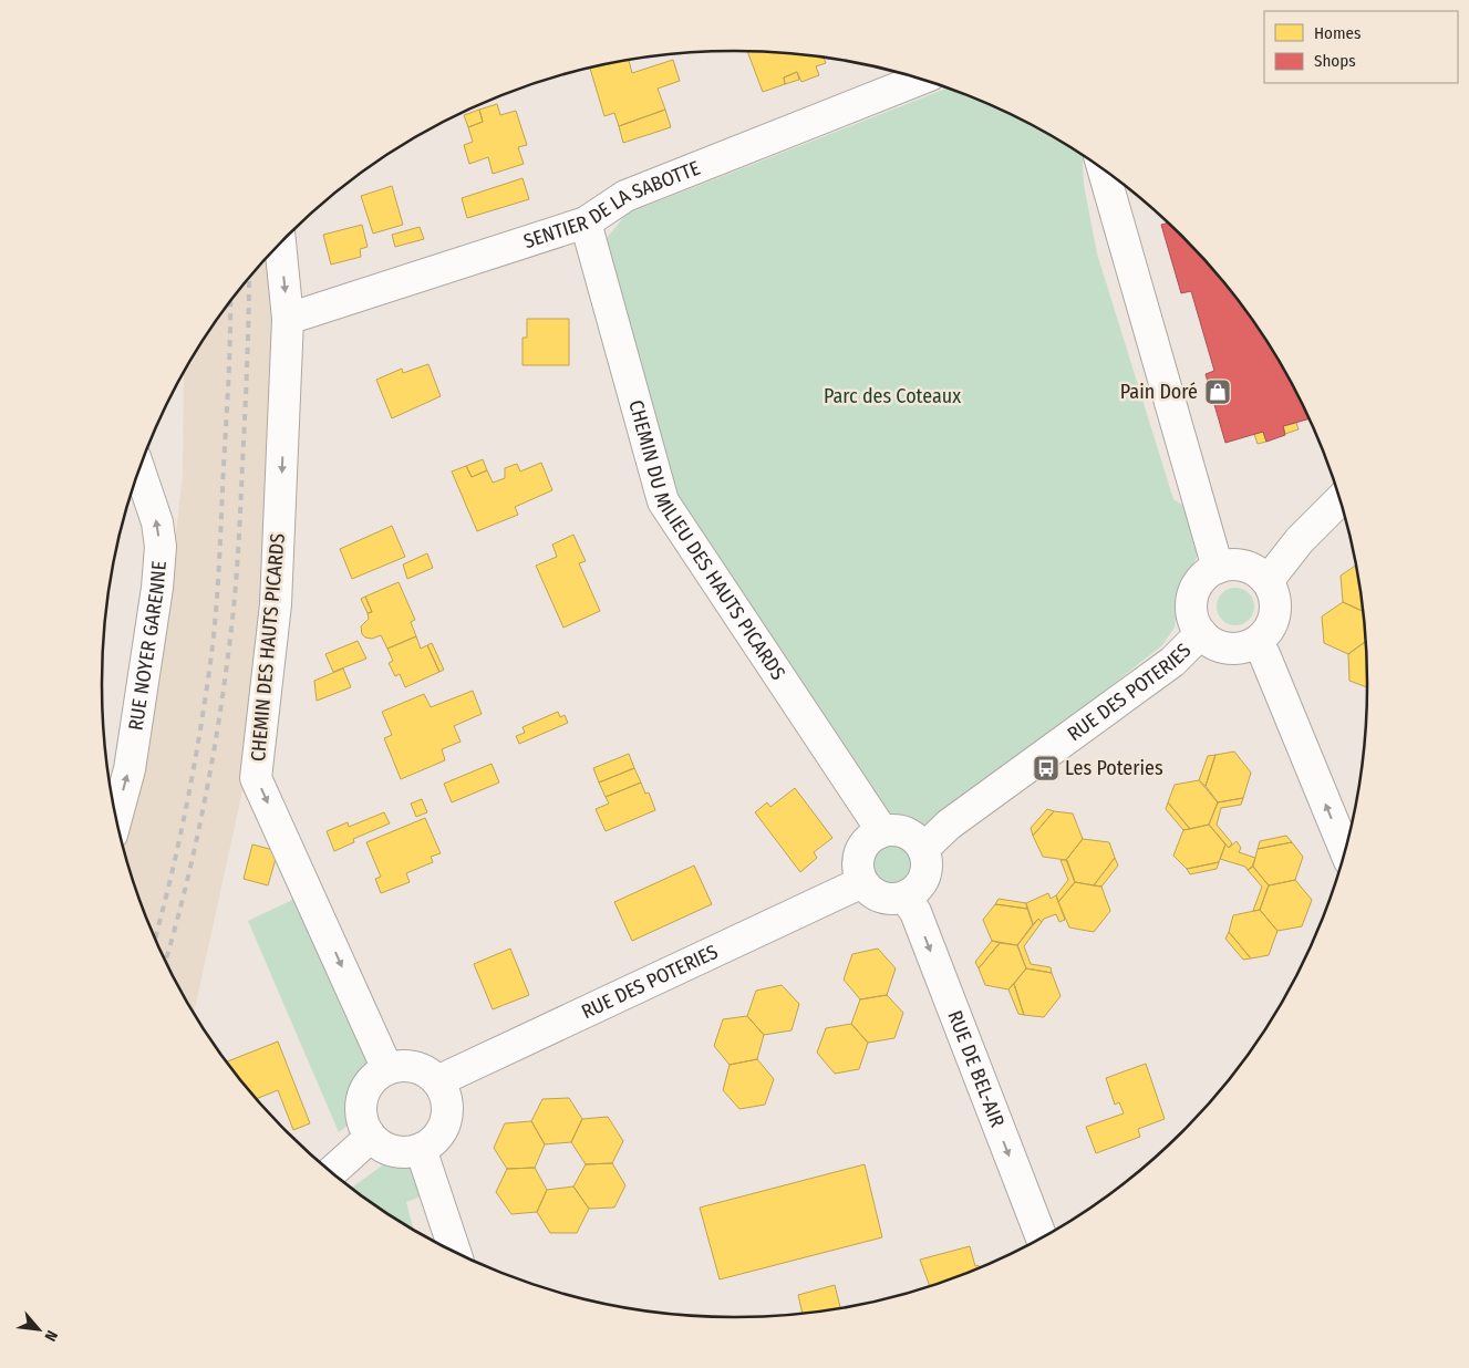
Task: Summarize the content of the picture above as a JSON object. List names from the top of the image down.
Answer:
{
  "streets": {
    "street": [
      "SENTIER DE LA SABOTTE",
      "CHEMIN DU MILIEU DES HAUTS PICARDS",
      "RUE NOYER GARENNE",
      "CHEMIN DES HAUTS PICARDS",
      "RUE DES POTERIES",
      "RUE DE BEL-AIR"
    ]
  },
  "crossings": [
    ["SENTIER DE LA SABOTTE", "CHEMIN DU MILIEU DES HAUTS PICARDS"],
    ["SENTIER DE LA SABOTTE", "CHEMIN DES HAUTS PICARDS"],
    ["CHEMIN DU MILIEU DES HAUTS PICARDS", "RUE DES POTERIES"],
    ["CHEMIN DU MILIEU DES HAUTS PICARDS", "RUE DE BEL-AIR"],
    ["CHEMIN DES HAUTS PICARDS", "RUE DES POTERIES"],
    ["RUE DES POTERIES", "RUE DE BEL-AIR"]
  ],
  "one_way": ["RUE NOYER GARENNE", "CHEMIN DES HAUTS PICARDS", "RUE DE BEL-AIR"],
  "parks": ["Parc des Coteaux"],
  "places": {
    "shop": ["Pain Doré"],
    "bus stop": ["Les Poteries"]
  },
  "legend": ["Homes", "Shops"],
  "north": "bottom right"
}
